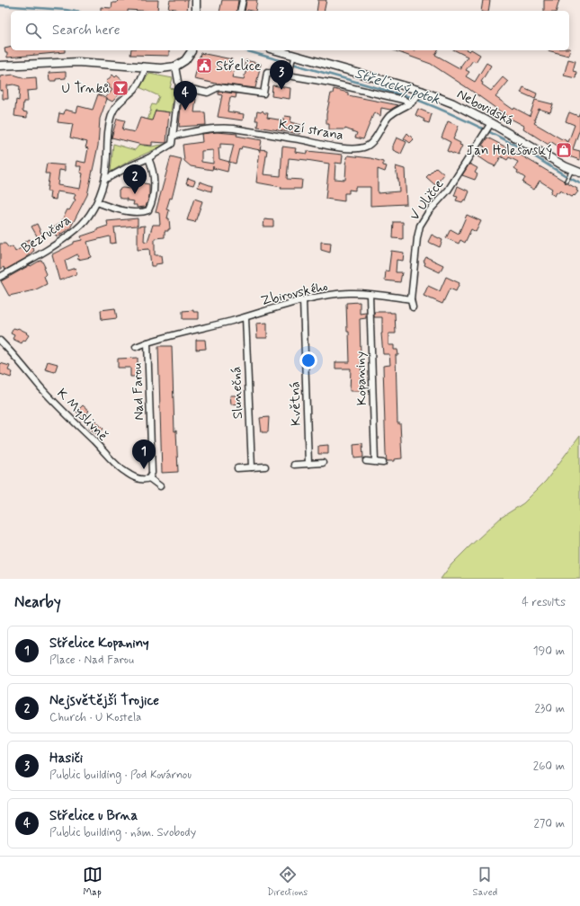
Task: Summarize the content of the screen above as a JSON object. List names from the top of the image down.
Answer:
{
  "streets": {
    "street": [
      "Nebovidská",
      "Kozí strana",
      "V Uličce",
      "Bezručova",
      "Zbirovského",
      "Kopaniny",
      "Nad Farou",
      "Slunečná",
      "Květná",
      "K Myslivně"
    ]
  },
  "crossings": [
    ["Nebovidská", "Kozí strana"],
    ["Nebovidská", "V Uličce"],
    ["V Uličce", "Zbirovského"],
    ["Zbirovského", "Kopaniny"],
    ["Zbirovského", "Nad Farou"],
    ["Zbirovského", "Slunečná"],
    ["Zbirovského", "Květná"],
    ["Nad Farou", "K Myslivně"]
  ],
  "water": ["Střelický potok"],
  "places": {
    "public building": ["Střelice"],
    "bar": ["U Trnků"],
    "shop": ["Jan Holešovský"]
  },
  "page": {
    "search": "Search here",
    "pins": [
      "3",
      "4",
      "2",
      "1"
    ],
    "heading": ["Nearby", "4 results"],
    "list": [
      {
        "mark": "1",
        "name": "Střelice Kopaniny",
        "note": "Place · Nad Farou",
        "value": "190 m"
      },
      {
        "mark": "2",
        "name": "Nejsvětější Trojice",
        "note": "Church · U Kostela",
        "value": "230 m"
      },
      {
        "mark": "3",
        "name": "Hasiči",
        "note": "Public building · Pod Kovárnou",
        "value": "260 m"
      },
      {
        "mark": "4",
        "name": "Střelice u Brna",
        "note": "Public building · nám. Svobody",
        "value": "270 m"
      }
    ],
    "nav": ["Map", "Directions", "Saved"]
  }
}
